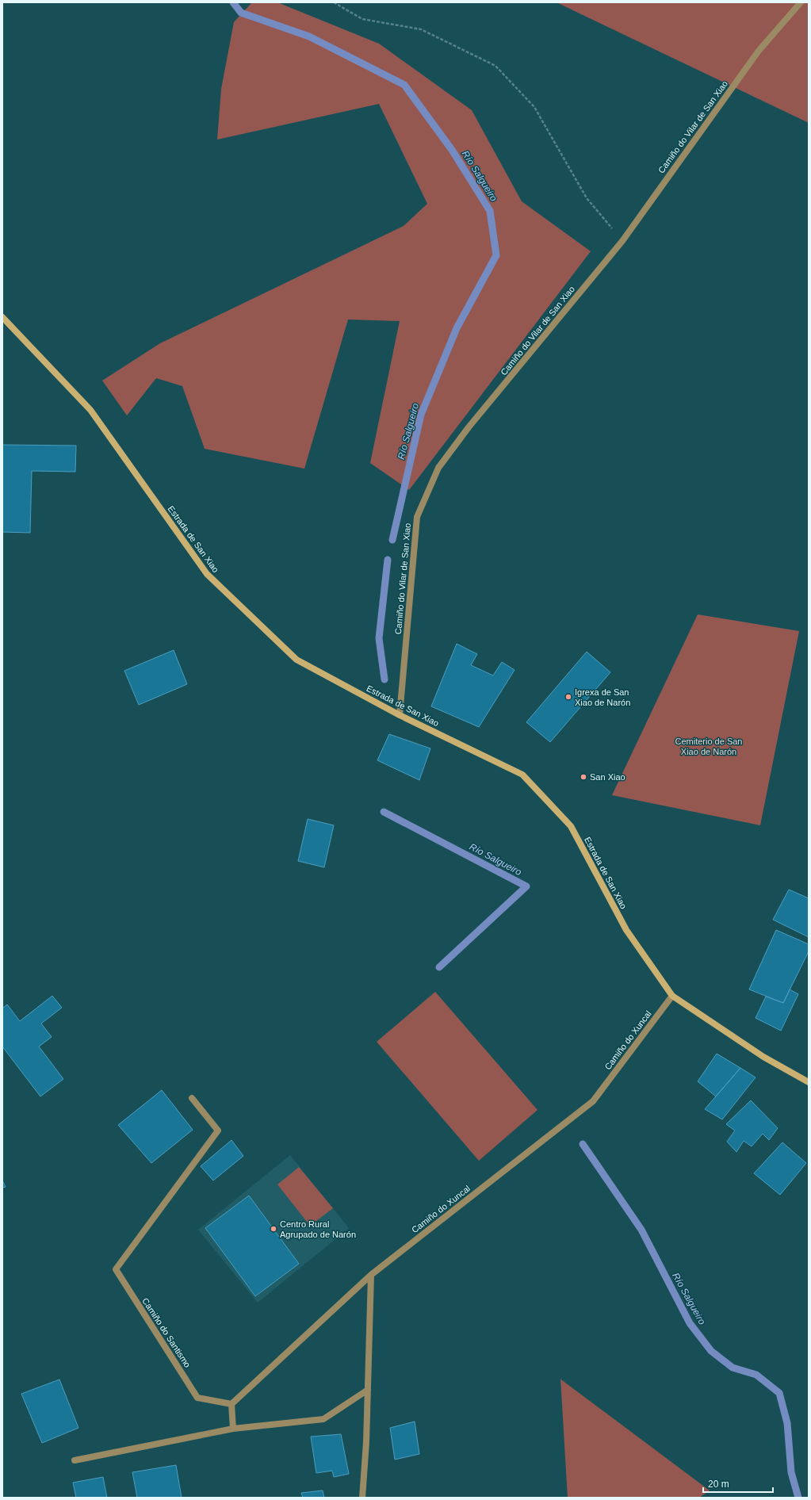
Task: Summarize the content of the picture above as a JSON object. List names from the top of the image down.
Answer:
{
  "streets": {
    "street": [
      "Camiño do Vilar de San Xiao",
      "Estrada de San Xiao",
      "Camiño do Xuncal",
      "Camiño do Santismo"
    ]
  },
  "crossings": [
    ["Camiño do Vilar de San Xiao", "Estrada de San Xiao"],
    ["Estrada de San Xiao", "Camiño do Xuncal"]
  ],
  "water": ["Río Salgueiro"],
  "parks": ["Cemiterio de San Xiao de Narón"],
  "places": ["Igrexa de San Xiao de Narón", "San Xiao", "Centro Rural Agrupado de Narón"],
  "scale_bar": "20 m"
}
